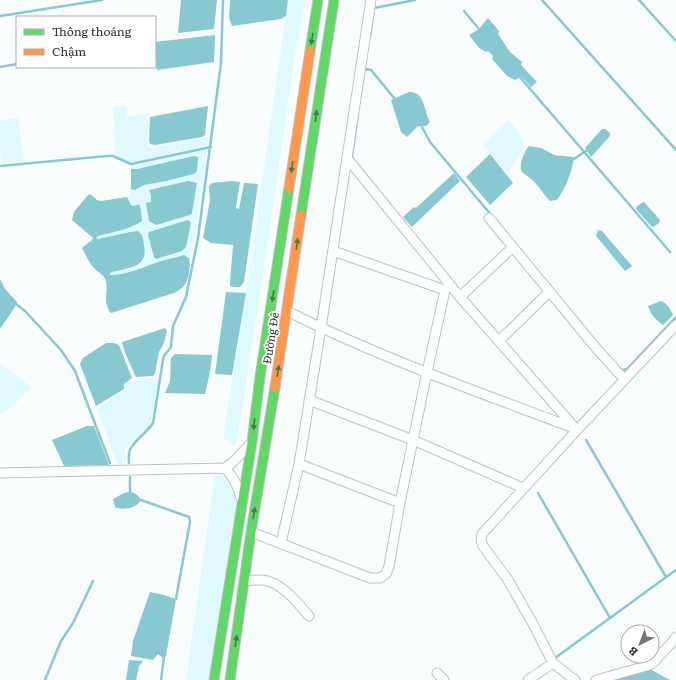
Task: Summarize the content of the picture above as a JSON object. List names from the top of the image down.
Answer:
{
  "streets": {
    "street": ["Đường Đê"]
  },
  "legend": ["Thông thoáng", "Chậm"],
  "north": "bottom left"
}
